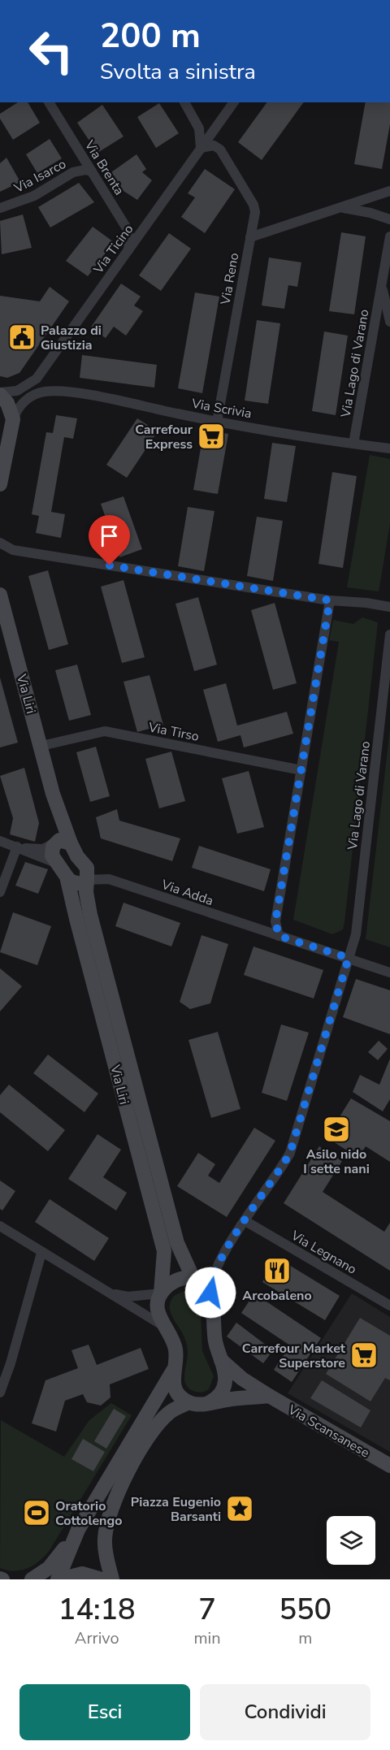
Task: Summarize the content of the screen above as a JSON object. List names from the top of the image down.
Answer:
{
  "streets": {
    "main road": ["Via Liri", "Via Scansanese"],
    "street": [
      "Via Brenta",
      "Via Isarco",
      "Via Ticino",
      "Via Reno",
      "Via Lago di Varano",
      "Via Scrivia",
      "Via Tirso",
      "Via Adda",
      "Via Legnano"
    ]
  },
  "crossings": [
    ["Via Brenta", "Via Isarco"],
    ["Via Brenta", "Via Ticino"],
    ["Via Reno", "Via Scrivia"],
    ["Via Lago di Varano", "Via Scrivia"],
    ["Via Lago di Varano", "Via Adda"],
    ["Via Lago di Varano", "Via Legnano"],
    ["Via Liri", "Via Tirso"],
    ["Via Liri", "Via Adda"]
  ],
  "places": {
    "public building": ["Palazzo di Giustizia"],
    "supermarket": ["Carrefour Express", "Carrefour Market Superstore"],
    "school or university": ["Asilo nido I sette nani"],
    "restaurant": ["Arcobaleno"],
    "place": ["Piazza Eugenio Barsanti"],
    "sports": ["Oratorio Cottolengo"]
  },
  "page": {
    "turn": ["200 m", "Svolta a sinistra"],
    "eta": [
      "14:18",
      "Arrivo",
      "7",
      "min",
      "550",
      "m"
    ],
    "buttons": ["Esci", "Condividi"]
  }
}
